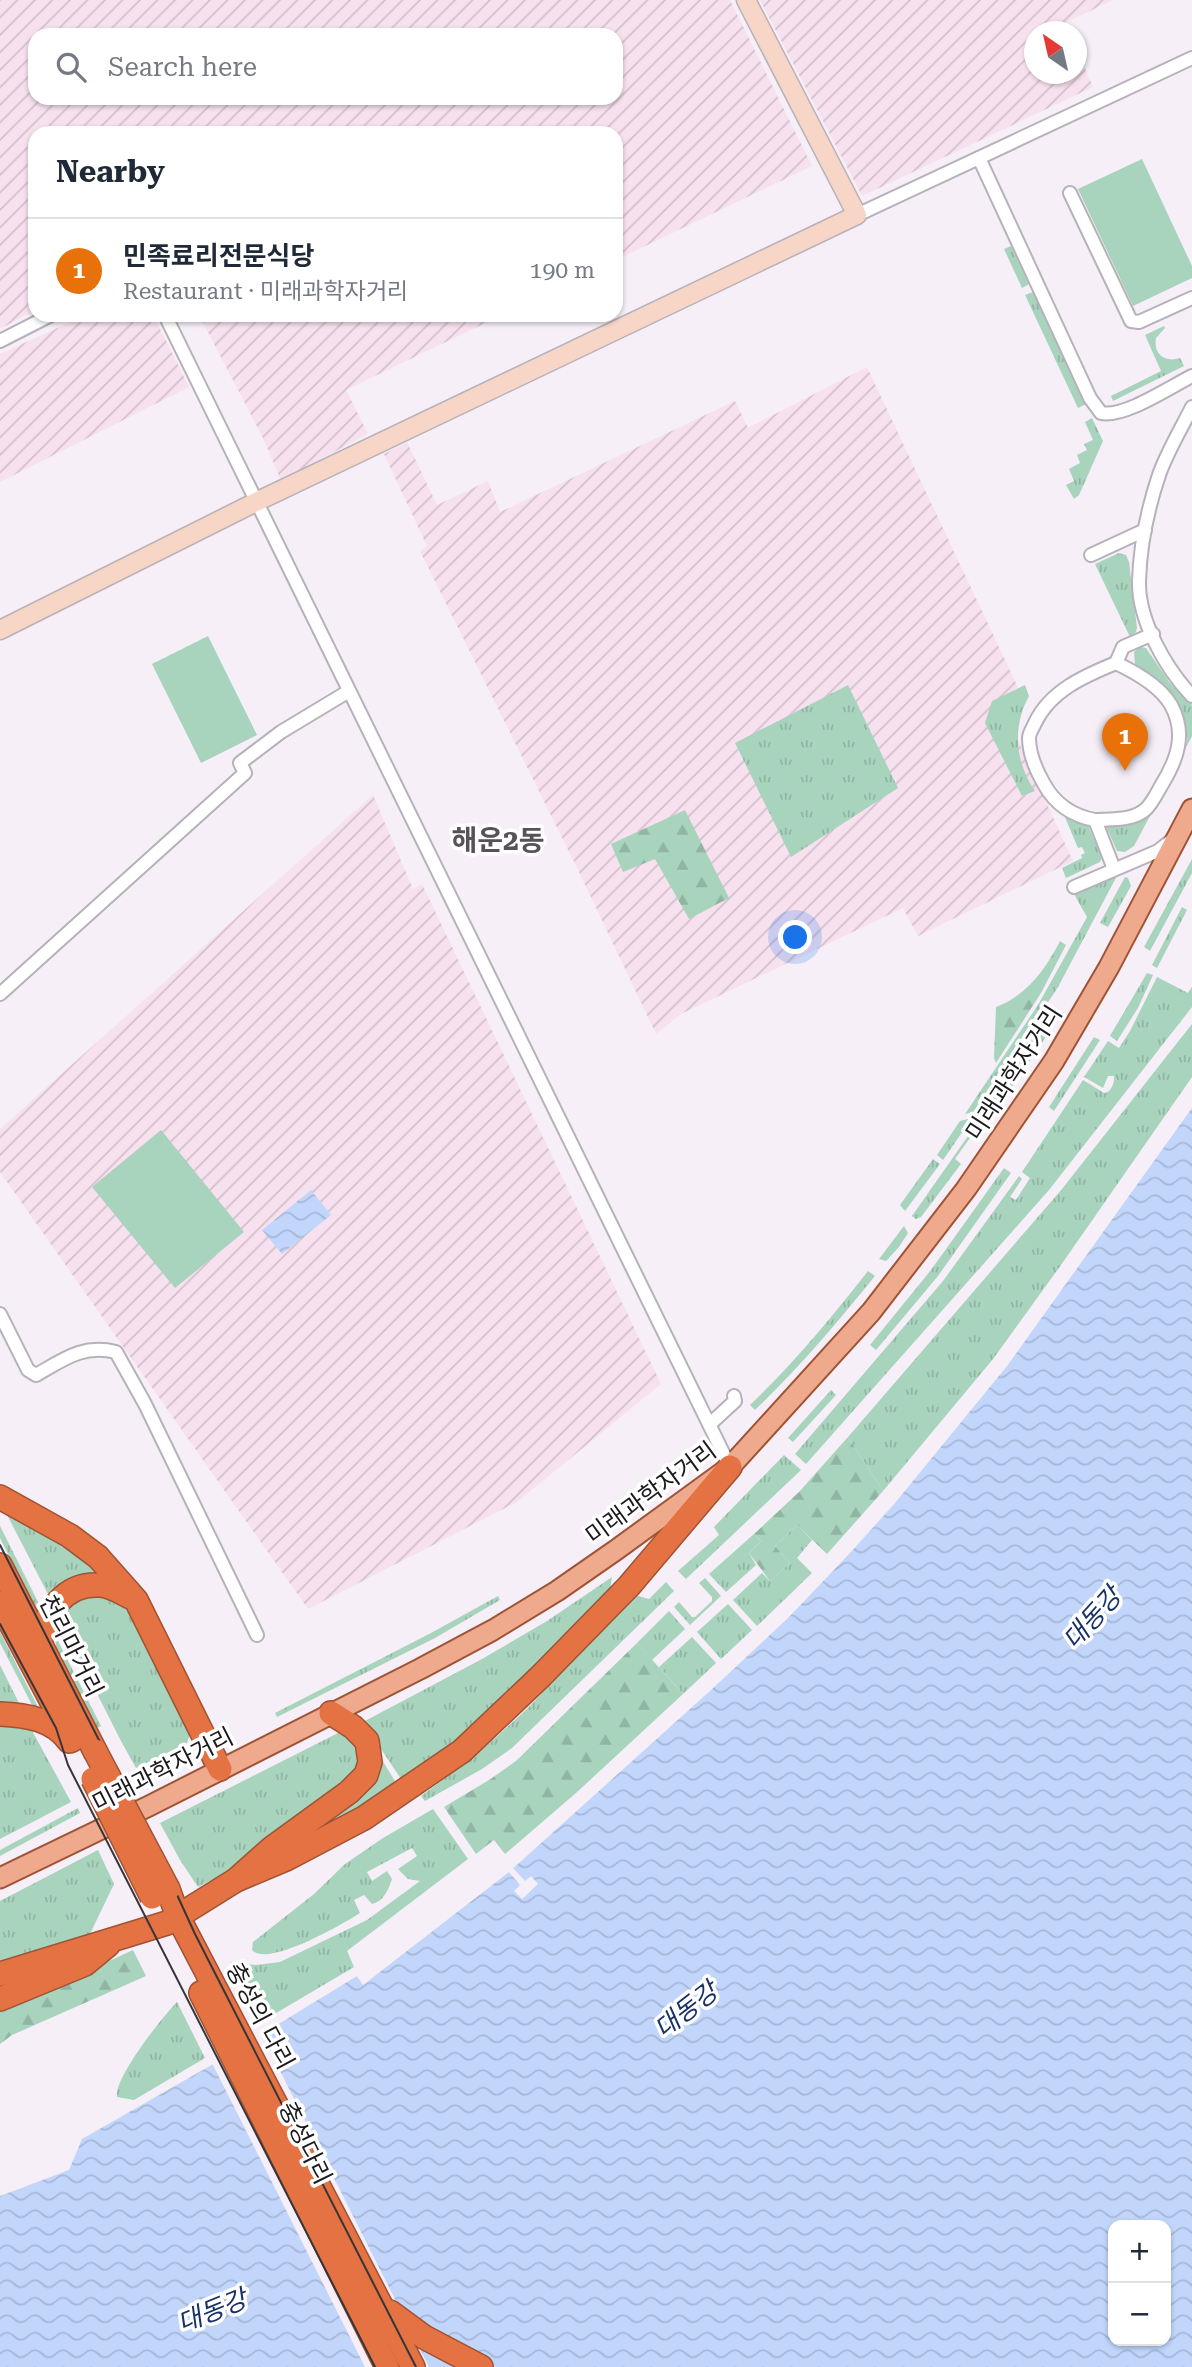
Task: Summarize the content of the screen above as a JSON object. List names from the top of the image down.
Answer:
{
  "streets": {
    "highway": ["천리마거리", "충성의 다리", "충성다리"],
    "main road": ["미래과학자거리"]
  },
  "crossings": [
    ["충성의 다리", "충성다리"]
  ],
  "districts": ["해운2동"],
  "water": ["대동강"],
  "north": "top left",
  "page": {
    "search": "Search here",
    "heading": "Nearby",
    "list": [
      {
        "mark": "1",
        "name": "민족료리전문식당",
        "note": "Restaurant · 미래과학자거리",
        "value": "190 m"
      }
    ],
    "pins": "1",
    "map_buttons": ["+", "−"]
  }
}
